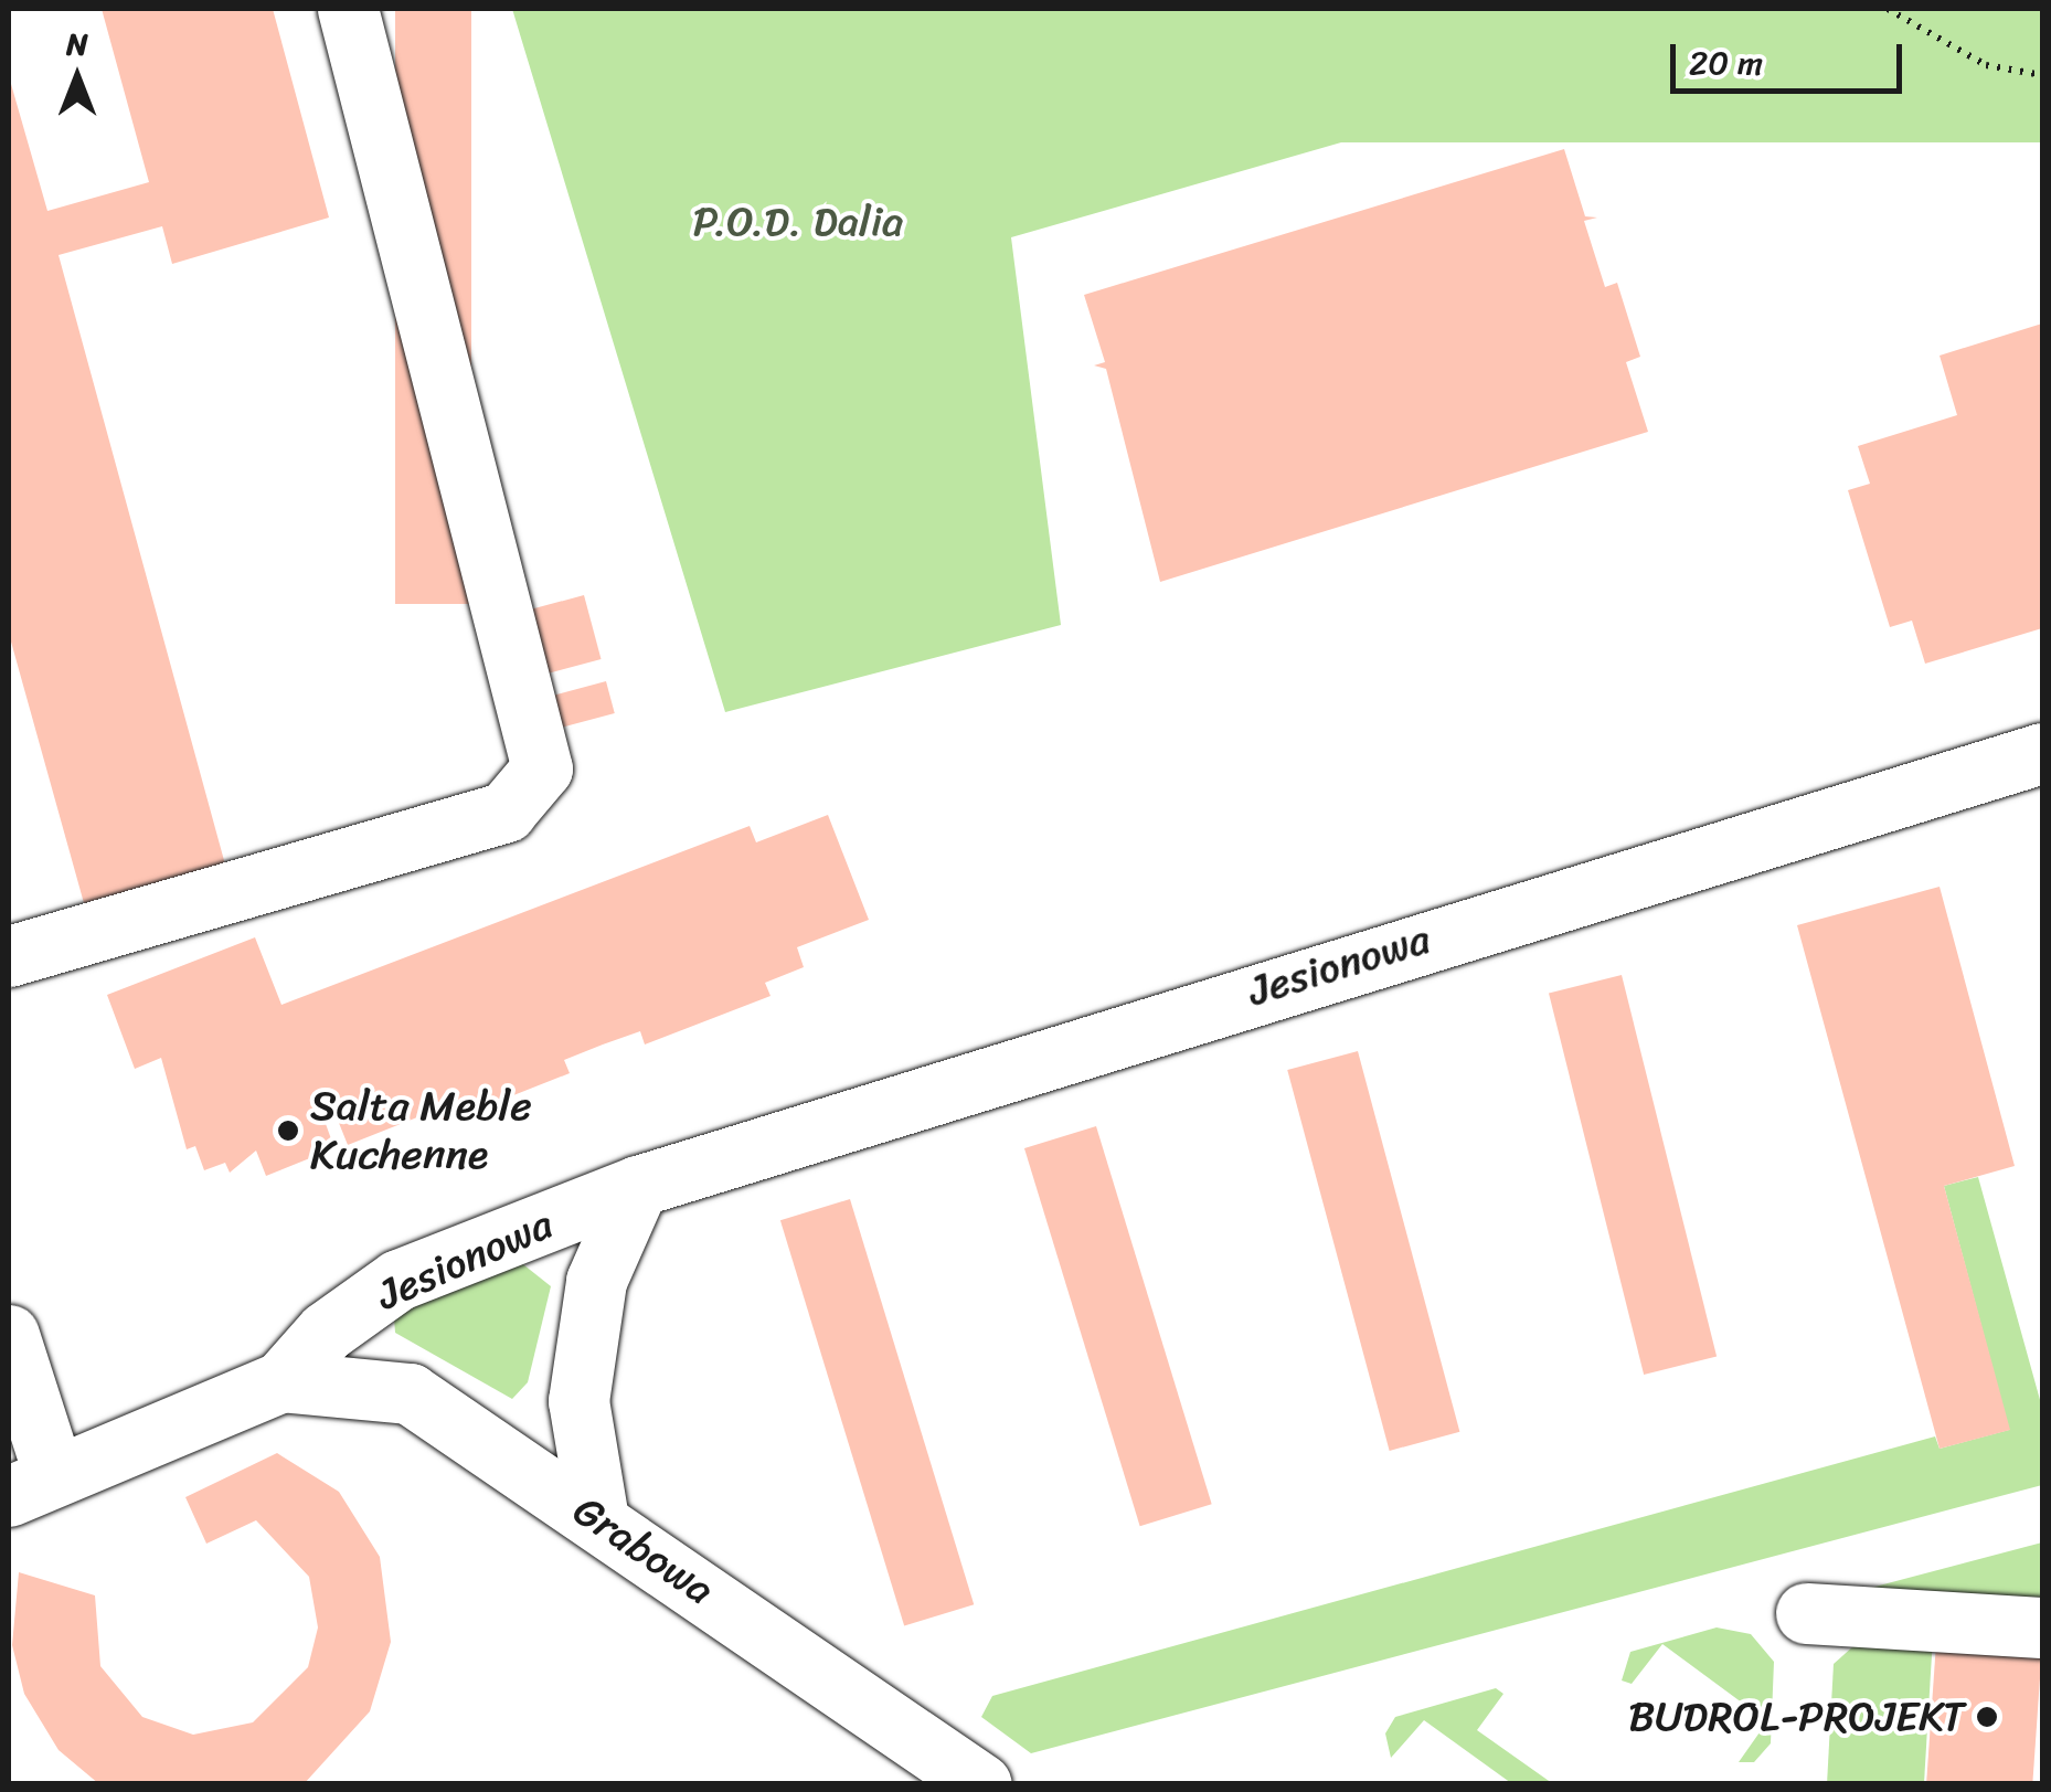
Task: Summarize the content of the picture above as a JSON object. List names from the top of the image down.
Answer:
{
  "streets": {
    "street": ["Jesionowa", "Grabowa"]
  },
  "crossings": [
    ["Jesionowa", "Grabowa"]
  ],
  "parks": ["P.O.D. Dalia"],
  "places": ["Salta Meble Kuchenne", "BUDROL-PROJEKT"],
  "scale_bar": "20 m",
  "north": "top"
}
